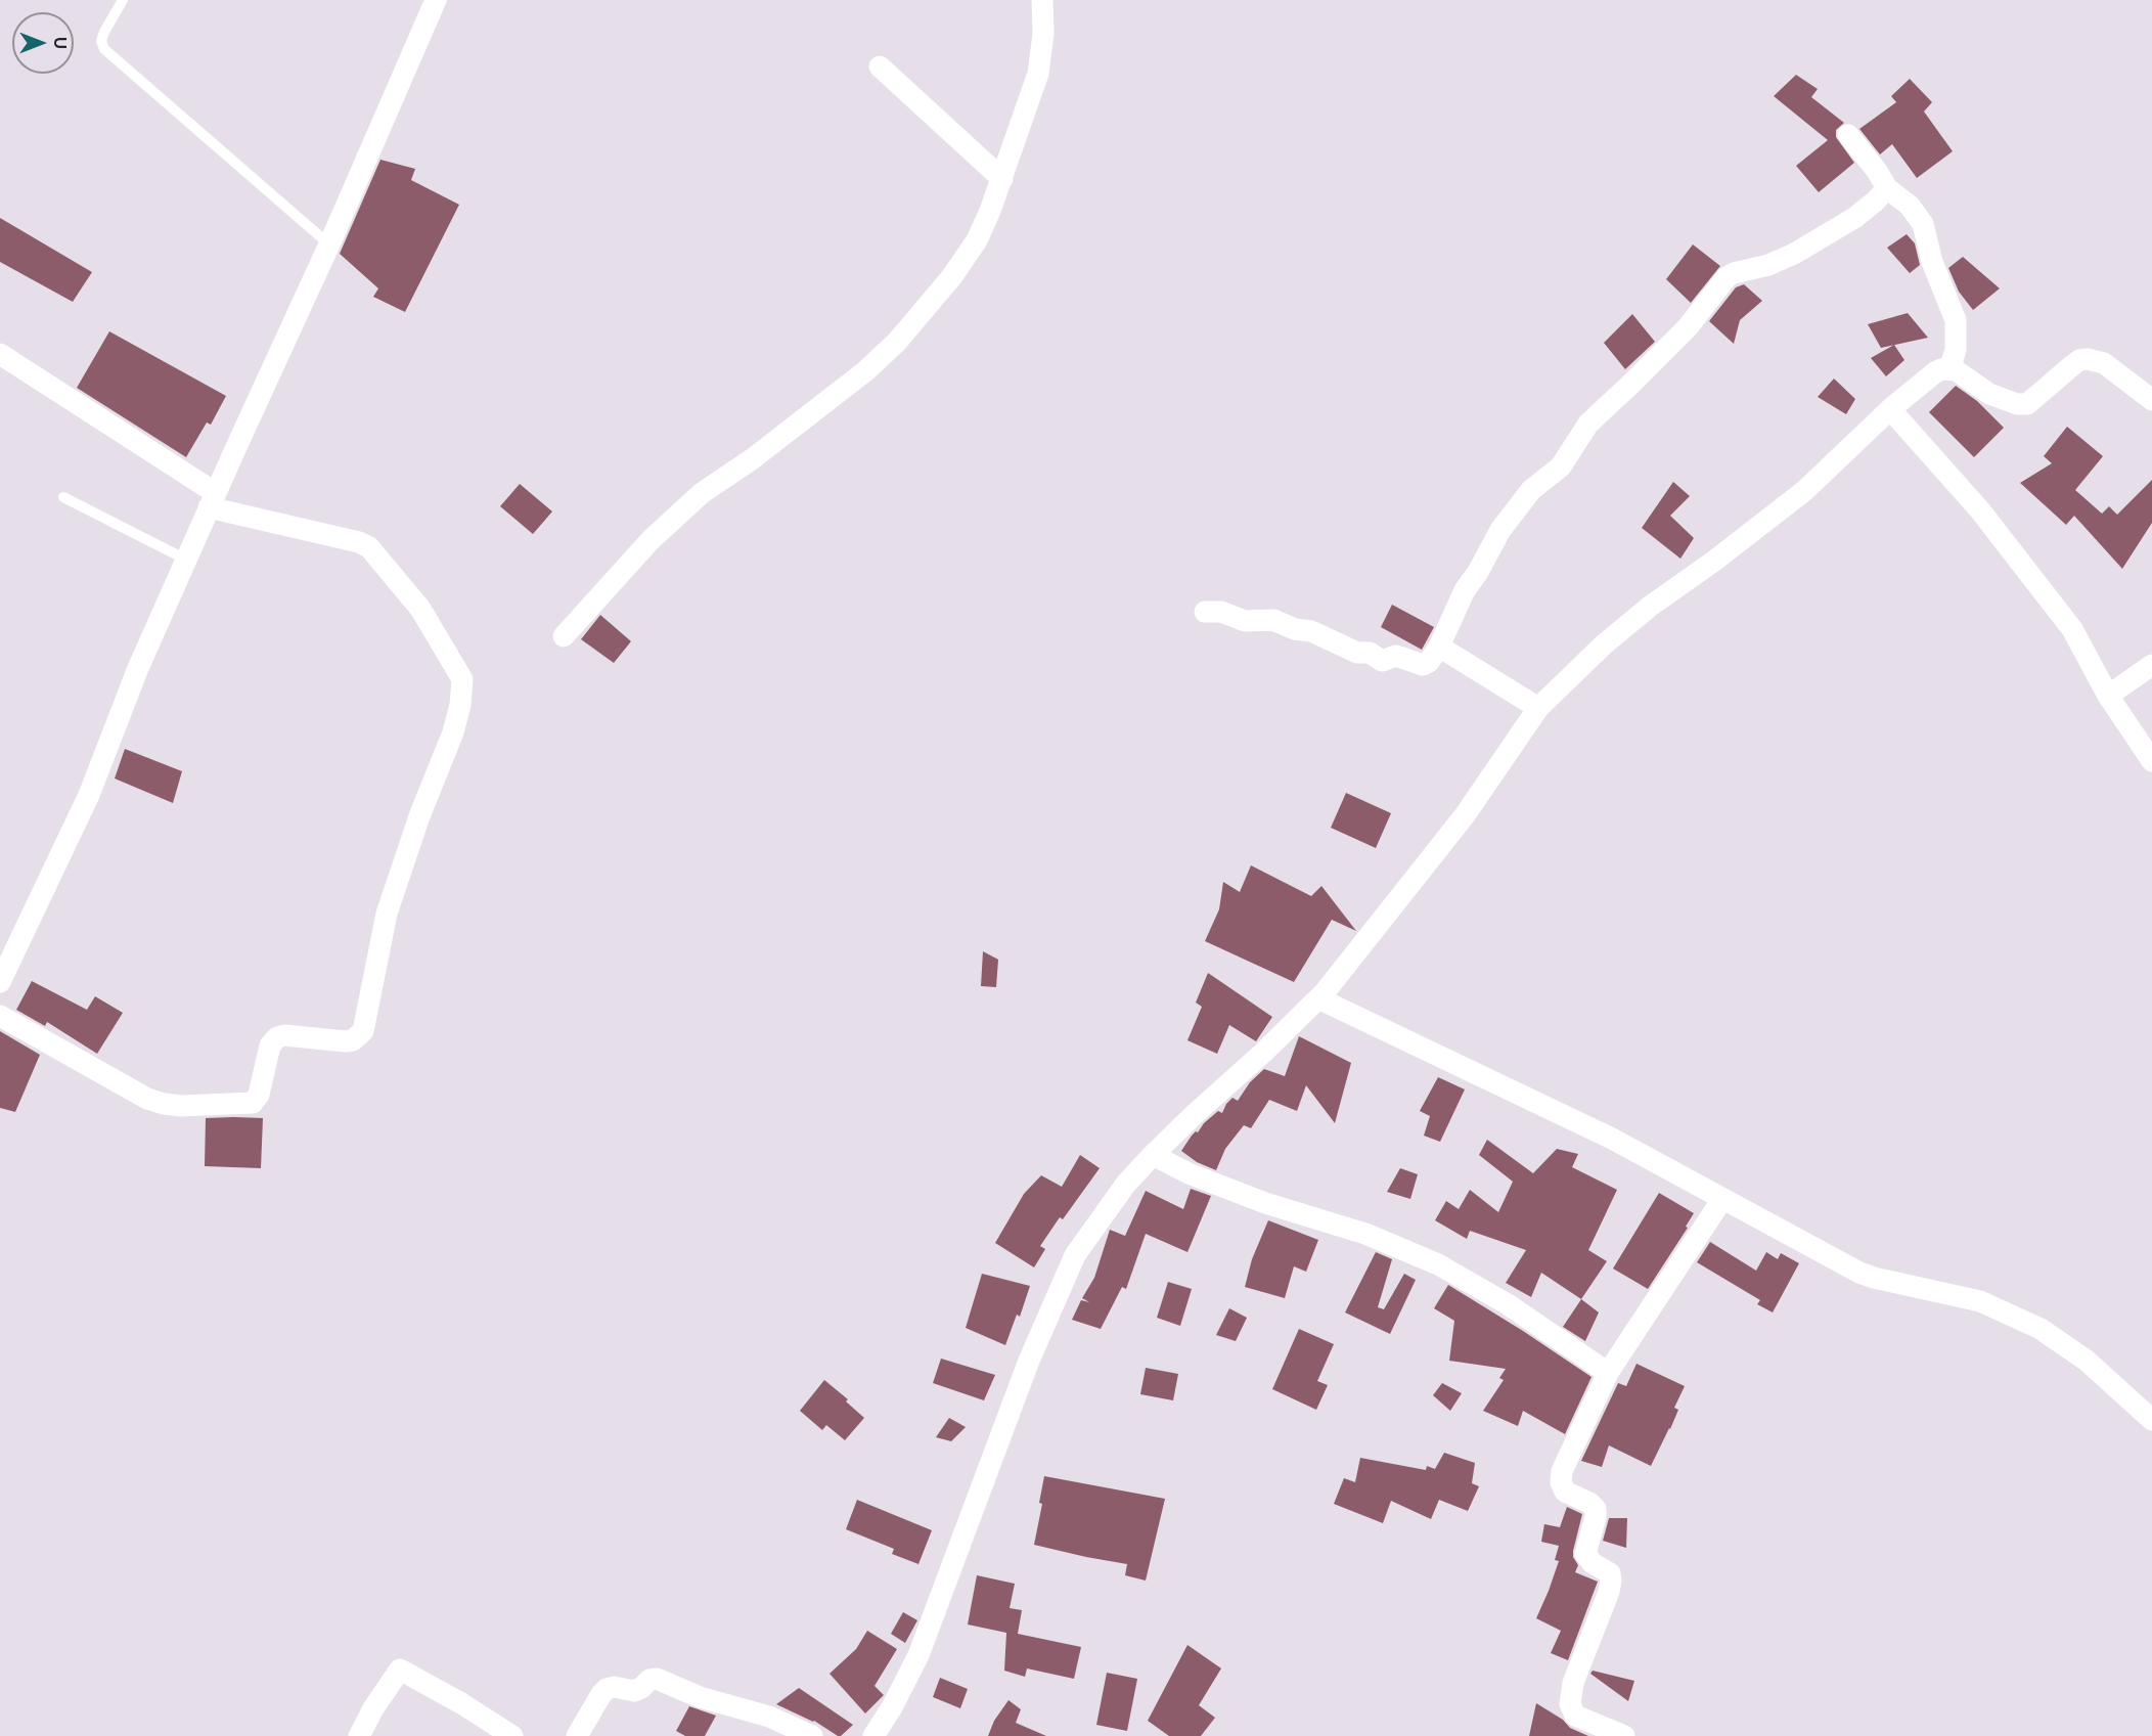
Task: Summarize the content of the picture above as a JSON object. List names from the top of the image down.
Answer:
{
  "north": "right"
}
